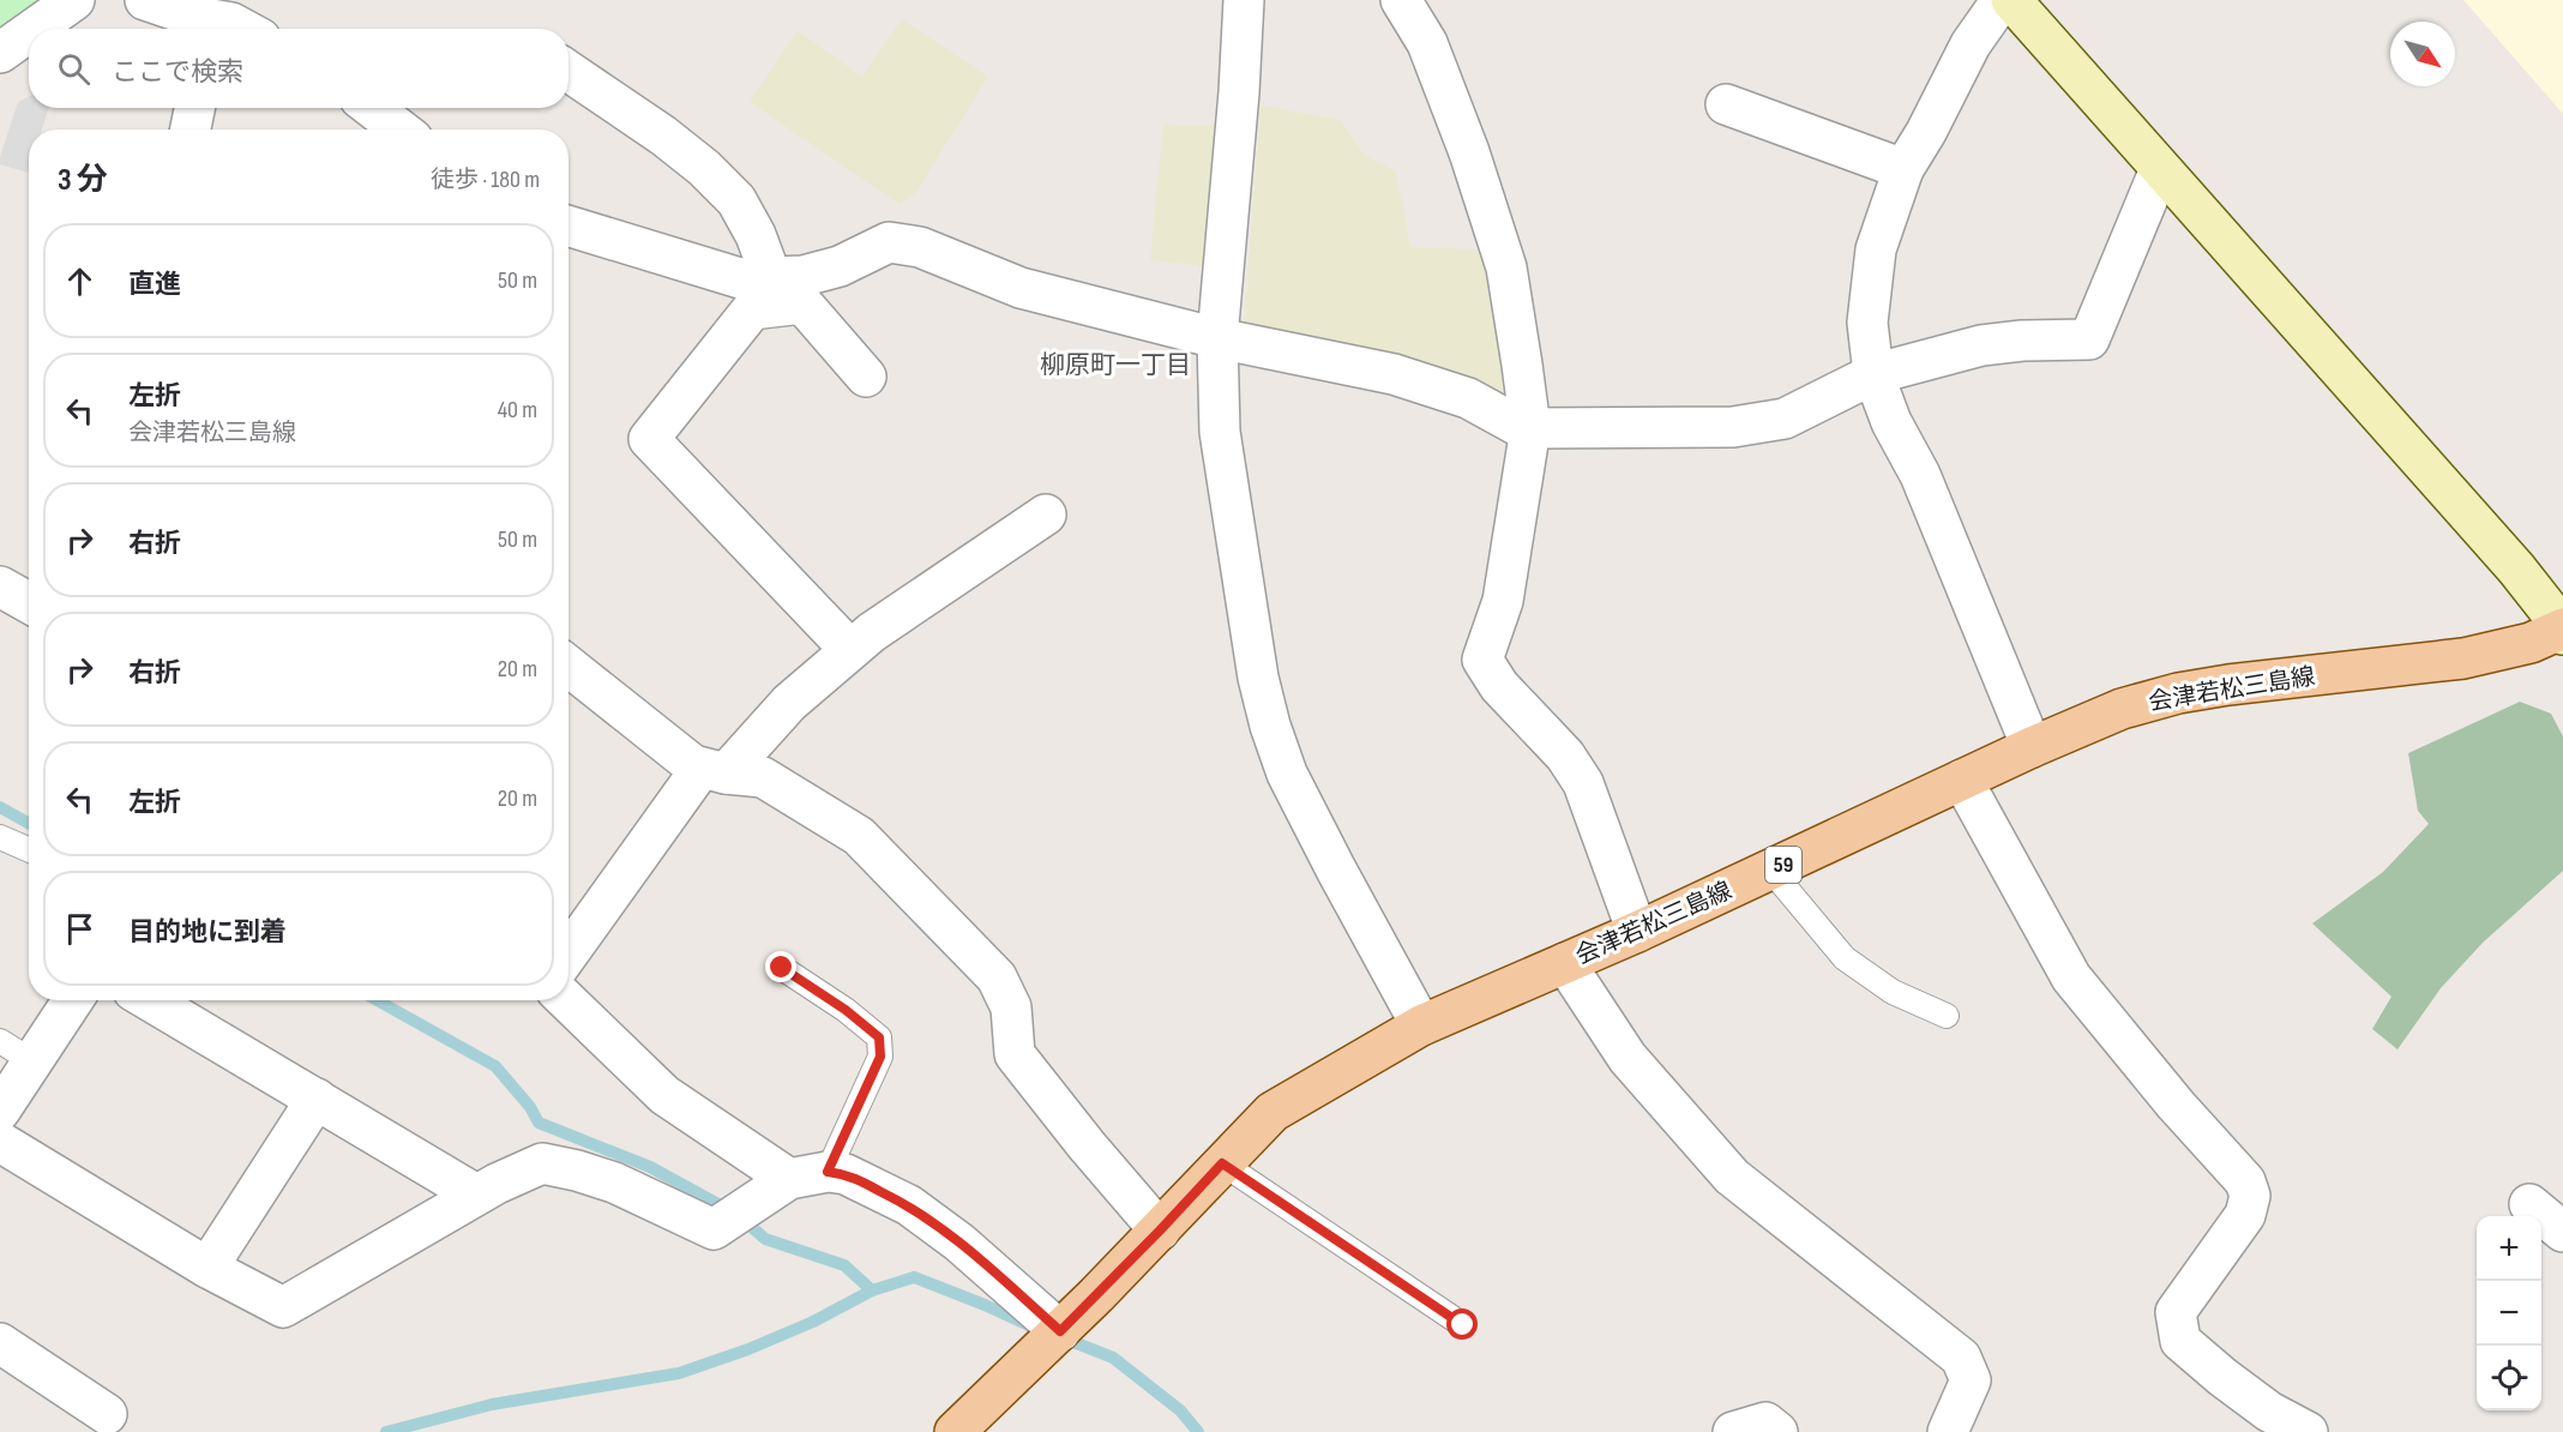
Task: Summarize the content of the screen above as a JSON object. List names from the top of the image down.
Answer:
{
  "streets": {
    "main road": ["会津若松三島線", "59"]
  },
  "districts": ["柳原町一丁目"],
  "north": "bottom right",
  "page": {
    "search": "ここで検索",
    "heading": ["3 分", "徒歩 · 180 m"],
    "list": [
      ["直進", "50 m"],
      ["左折", "会津若松三島線", "40 m"],
      ["右折", "50 m"],
      ["右折", "20 m"],
      ["左折", "20 m"],
      "目的地に到着"
    ],
    "map_buttons": ["+", "−"]
  }
}
